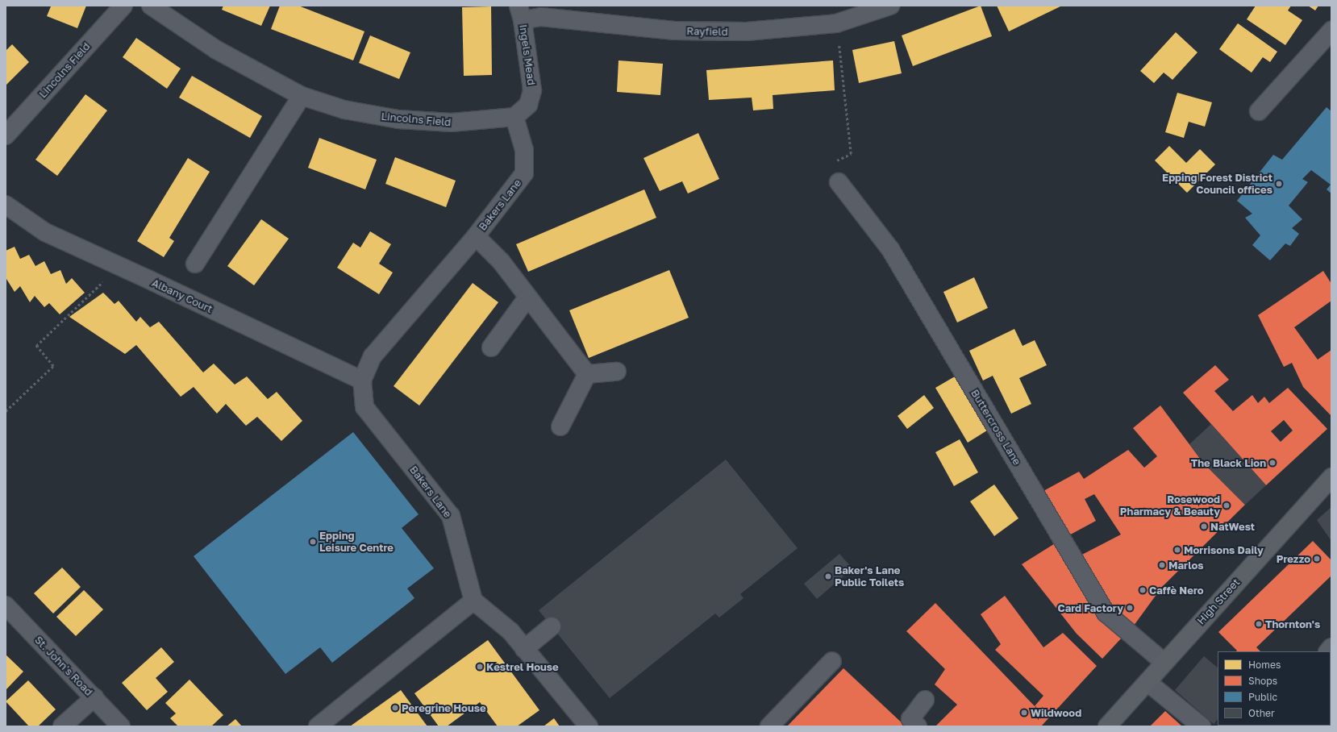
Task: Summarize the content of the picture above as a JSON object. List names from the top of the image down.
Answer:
{
  "streets": {
    "main road": ["High Street"],
    "street": [
      "Rayfield",
      "Ingels Mead",
      "Lincolns Field",
      "Bakers Lane",
      "Albany Court",
      "Buttercross Lane",
      "St. John's Road"
    ]
  },
  "crossings": [
    ["Rayfield", "Ingels Mead"],
    ["Ingels Mead", "Lincolns Field"],
    ["Ingels Mead", "Bakers Lane"],
    ["Lincolns Field", "Bakers Lane"],
    ["Bakers Lane", "Albany Court"],
    ["Buttercross Lane", "High Street"]
  ],
  "places": [
    "Epping Forest District Council offices",
    "The Black Lion",
    "Rosewood Pharmacy & Beauty",
    "NatWest",
    "Epping Leisure Centre",
    "Morrisons Daily",
    "Prezzo",
    "Marlos",
    "Baker's Lane Public Toilets",
    "Caffè Nero",
    "Card Factory",
    "Thornton's",
    "Kestrel House",
    "Peregrine House",
    "Wildwood"
  ],
  "legend": [
    "Homes",
    "Shops",
    "Public",
    "Other"
  ]
}
